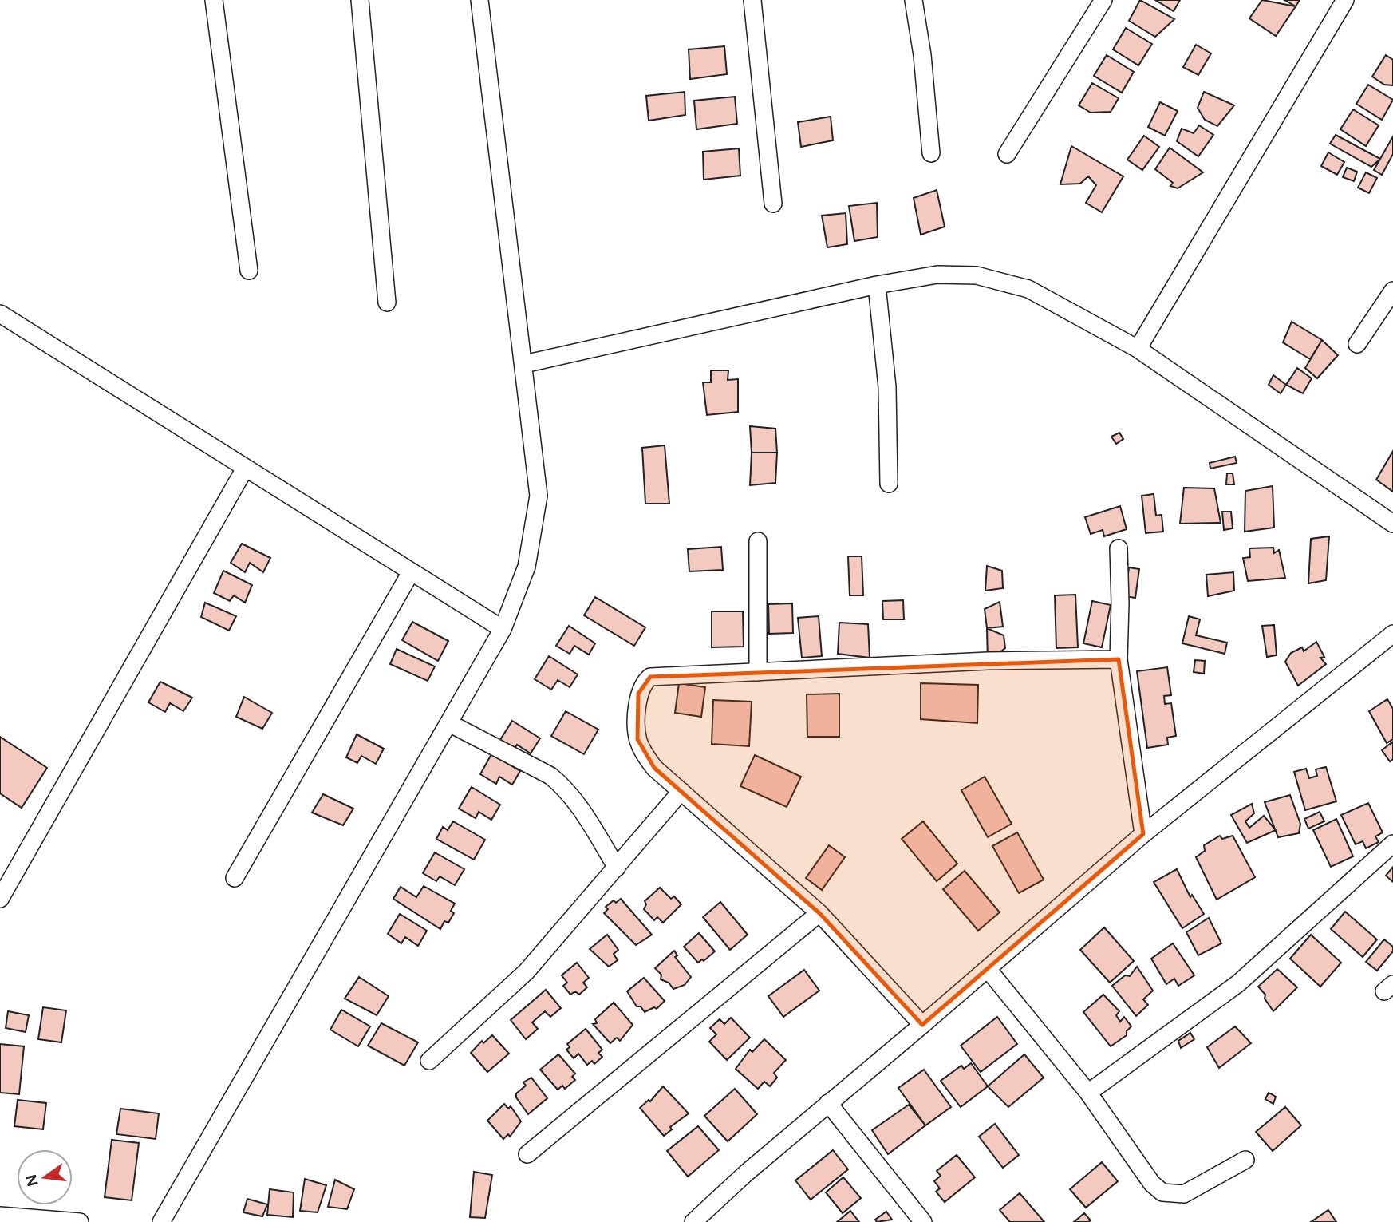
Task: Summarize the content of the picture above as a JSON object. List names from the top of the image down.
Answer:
{
  "north": "left"
}
